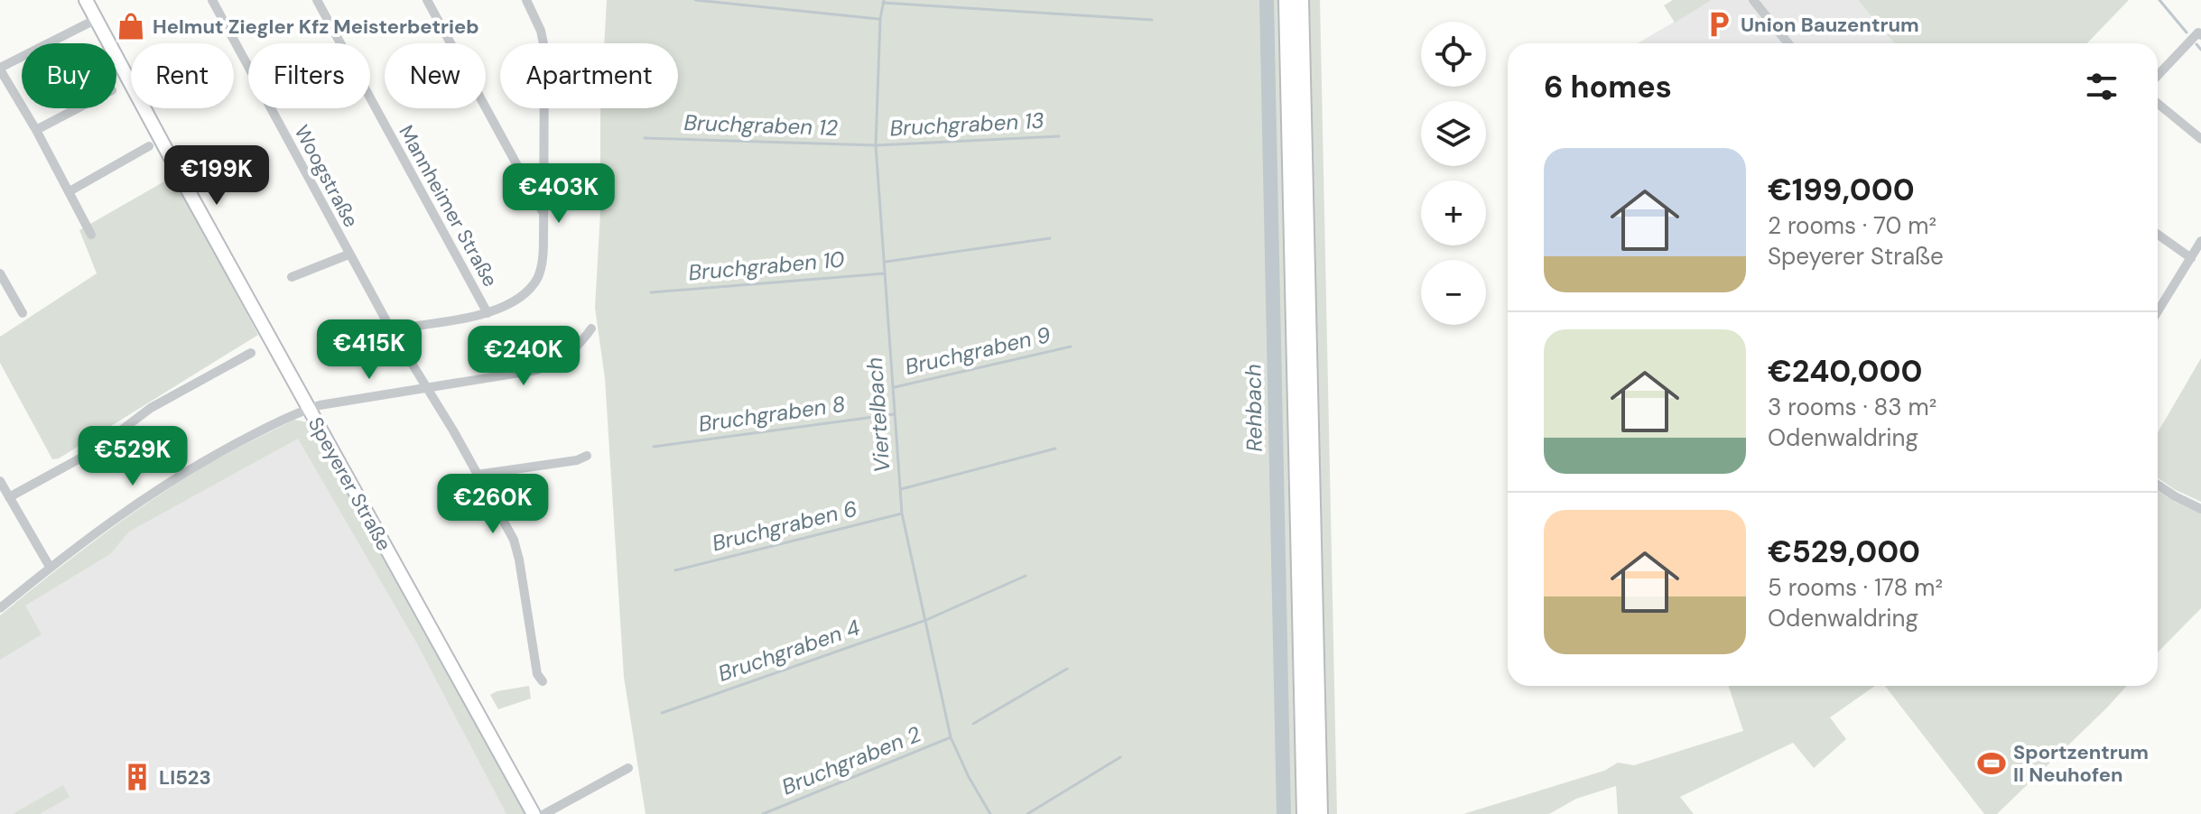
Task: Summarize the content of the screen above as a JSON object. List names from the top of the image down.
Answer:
{
  "streets": {
    "street": ["Woogstraße", "Mannheimer Straße", "Speyerer Straße"]
  },
  "water": [
    "Bruchgraben 13",
    "Bruchgraben 12",
    "Bruchgraben 10",
    "Bruchgraben 9",
    "Rehbach",
    "Bruchgraben 8",
    "Viertelbach",
    "Bruchgraben 6",
    "Bruchgraben 4",
    "Bruchgraben 2"
  ],
  "places": {
    "parking": ["Union Bauzentrum"],
    "shop": ["Helmut Ziegler Kfz Meisterbetrieb"],
    "sports": ["Sportzentrum II Neuhofen"],
    "building": ["LI523"]
  },
  "page": {
    "map_buttons": ["+", "−"],
    "chip": [
      "Buy",
      "Rent",
      "Filters",
      "New",
      "Apartment"
    ],
    "heading": "6 homes",
    "list": [
      {
        "name": "€199,000",
        "note": "2 rooms · 70 m² · Speyerer Straße"
      },
      {
        "name": "€240,000",
        "note": "3 rooms · 83 m² · Odenwaldring"
      },
      {
        "name": "€529,000",
        "note": "5 rooms · 178 m² · Odenwaldring"
      }
    ],
    "price": [
      "€199K",
      "€403K",
      "€415K",
      "€240K",
      "€529K",
      "€260K"
    ]
  }
}
